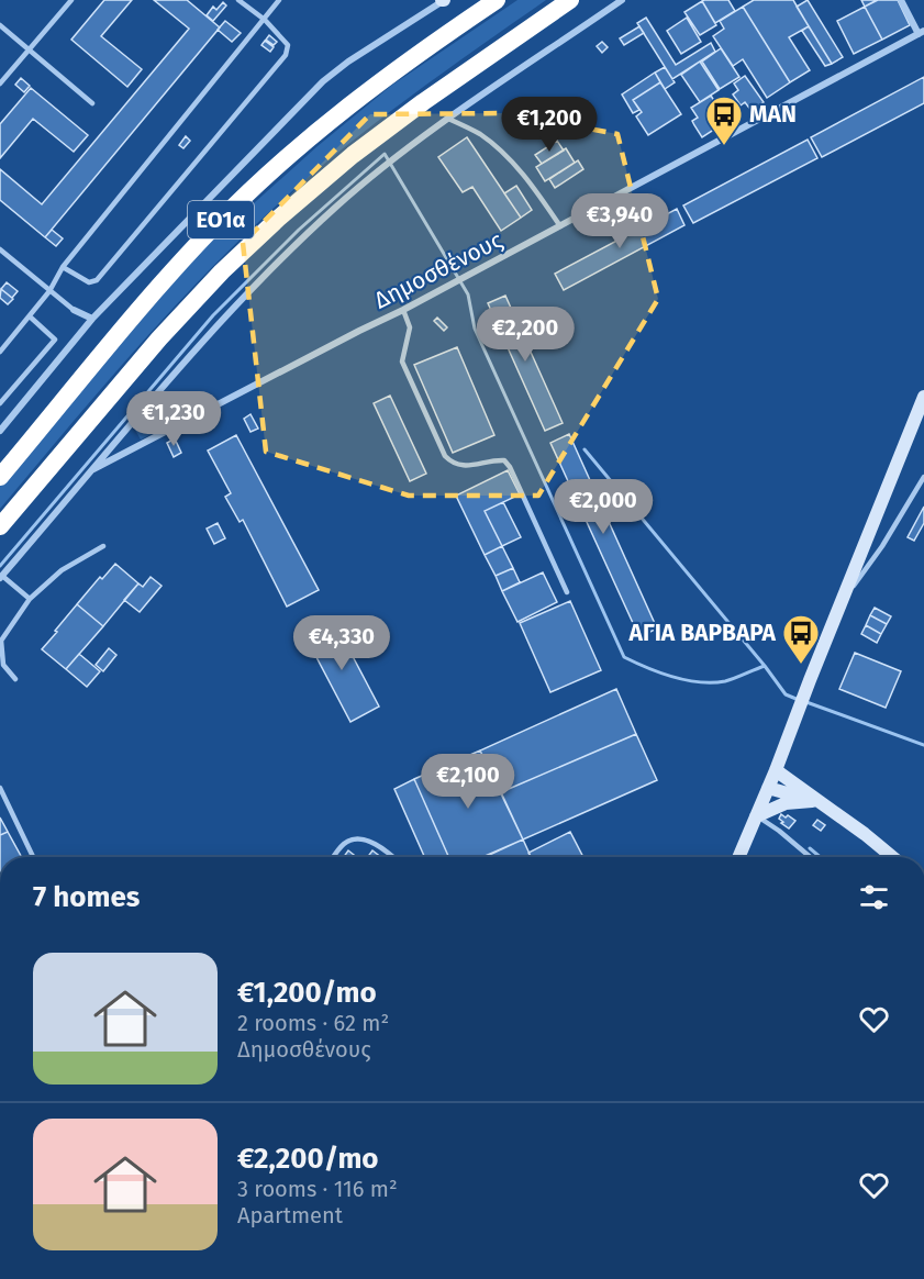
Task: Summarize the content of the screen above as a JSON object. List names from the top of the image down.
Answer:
{
  "streets": {
    "highway": ["ΕΟ1α"],
    "street": ["Δημοσθένους"]
  },
  "places": {
    "bus stop": ["ΜΑΝ", "ΑΓΙΑ ΒΑΡΒΑΡΑ"]
  },
  "page": {
    "price": [
      "€1,200",
      "€3,940",
      "€2,200",
      "€1,230",
      "€2,000",
      "€4,330",
      "€2,100"
    ],
    "heading": "7 homes",
    "list": [
      {
        "name": "€1,200/mo",
        "note": "2 rooms · 62 m² · Δημοσθένους"
      },
      {
        "name": "€2,200/mo",
        "note": "3 rooms · 116 m² · Apartment"
      }
    ]
  }
}
